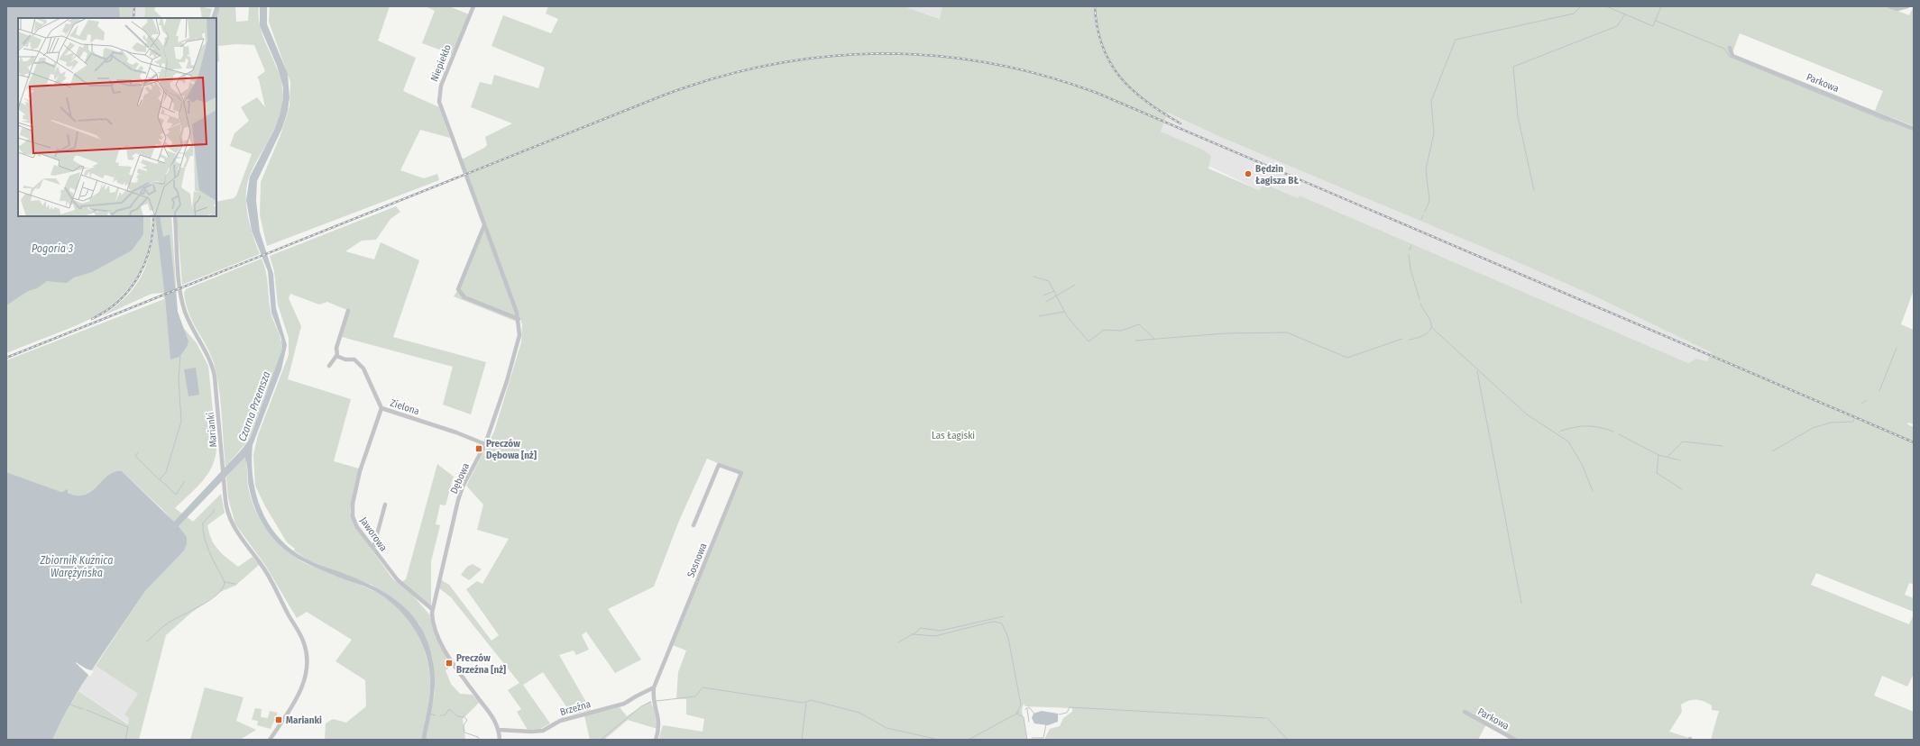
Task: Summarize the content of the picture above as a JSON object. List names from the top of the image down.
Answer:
{
  "streets": {
    "street": [
      "Niepiekło",
      "Parkowa",
      "Zielona",
      "Marianki",
      "Dębowa",
      "Jaworowa",
      "Sosnowa",
      "Brzeźna"
    ]
  },
  "crossings": [
    ["Niepiekło", "Dębowa"],
    ["Zielona", "Dębowa"],
    ["Zielona", "Jaworowa"],
    ["Dębowa", "Jaworowa"],
    ["Dębowa", "Brzeźna"],
    ["Sosnowa", "Brzeźna"]
  ],
  "water": ["Pogoria 3", "Czarna Przemsza", "Zbiornik Kuźnica Warężyńska"],
  "parks": ["Las Łagiski"],
  "places": {
    "other": ["Będzin Łagisza BŁ"],
    "transit": ["Preczów Dębowa [nż]", "Preczów Brzeźna [nż]", "Marianki"]
  }
}
